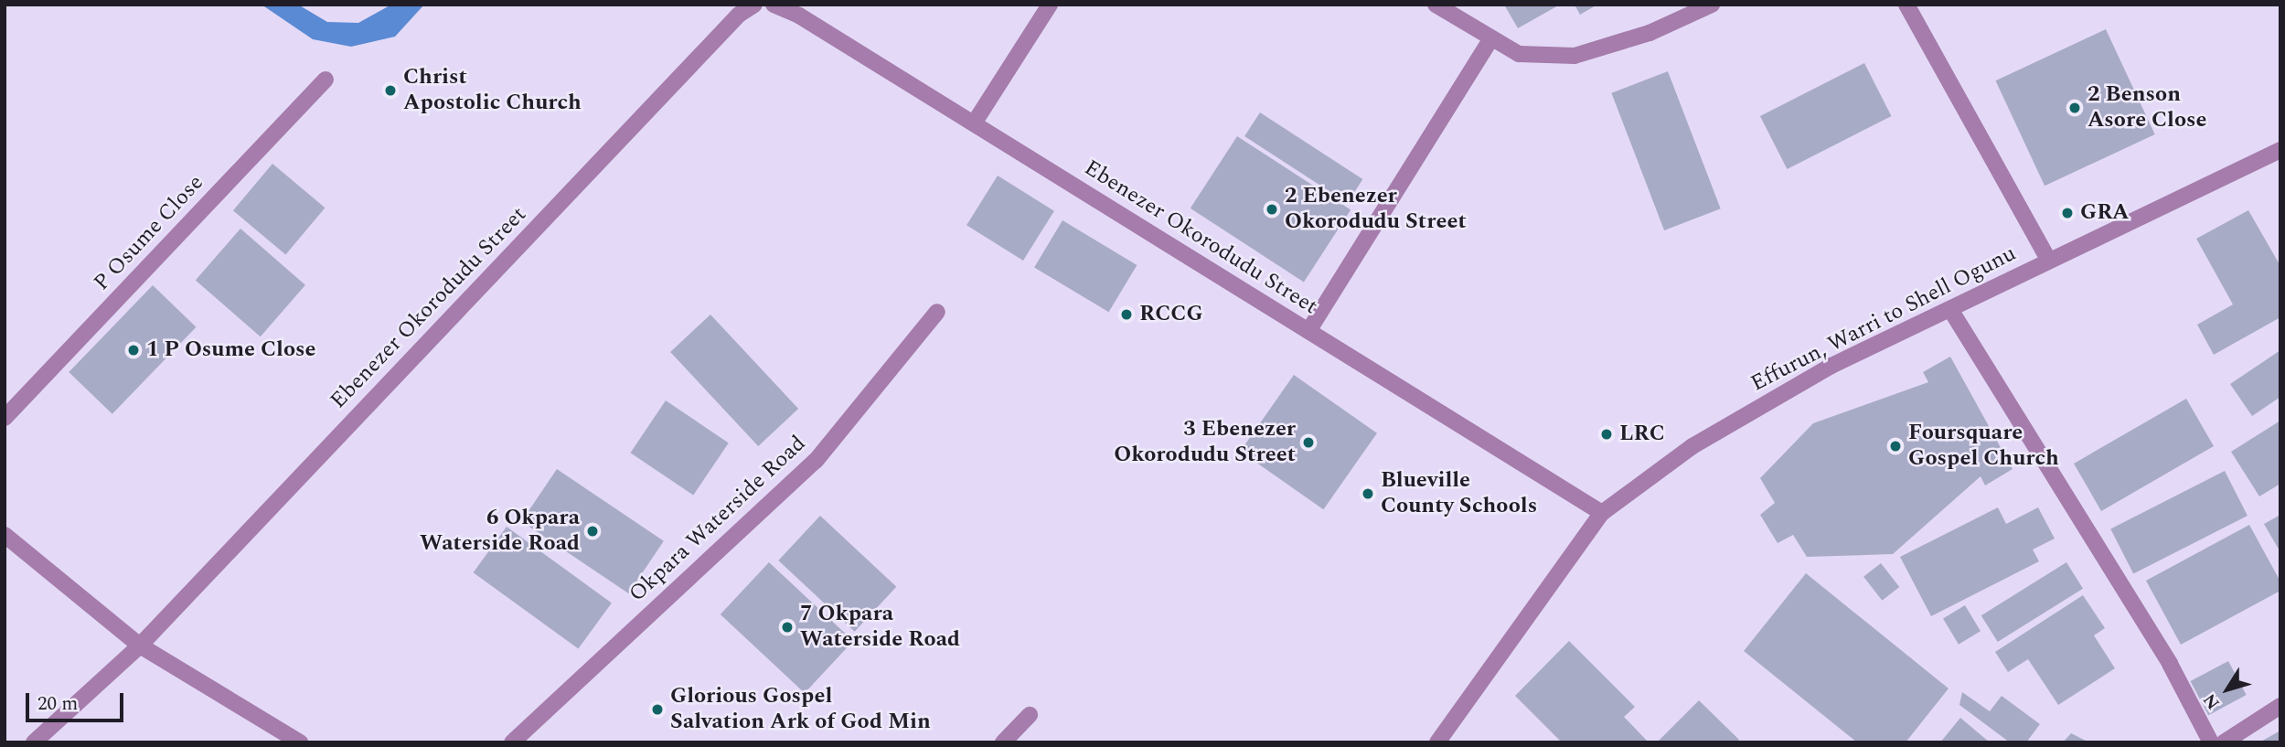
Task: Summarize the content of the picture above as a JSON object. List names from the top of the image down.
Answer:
{
  "streets": {
    "street": [
      "P Osume Close",
      "Ebenezer Okorodudu Street",
      "Effurun, Warri to Shell Ogunu",
      "Okpara Waterside Road"
    ]
  },
  "crossings": [
    ["Ebenezer Okorodudu Street", "Effurun, Warri to Shell Ogunu"]
  ],
  "places": [
    "Christ Apostolic Church",
    "2 Benson Asore Close",
    "2 Ebenezer Okorodudu Street",
    "GRA",
    "RCCG",
    "1 P Osume Close",
    "LRC",
    "3 Ebenezer Okorodudu Street",
    "Foursquare Gospel Church",
    "Blueville County Schools",
    "6 Okpara Waterside Road",
    "7 Okpara Waterside Road",
    "Glorious Gospel Salvation Ark of God Min"
  ],
  "scale_bar": "20 m",
  "north": "bottom left"
}
